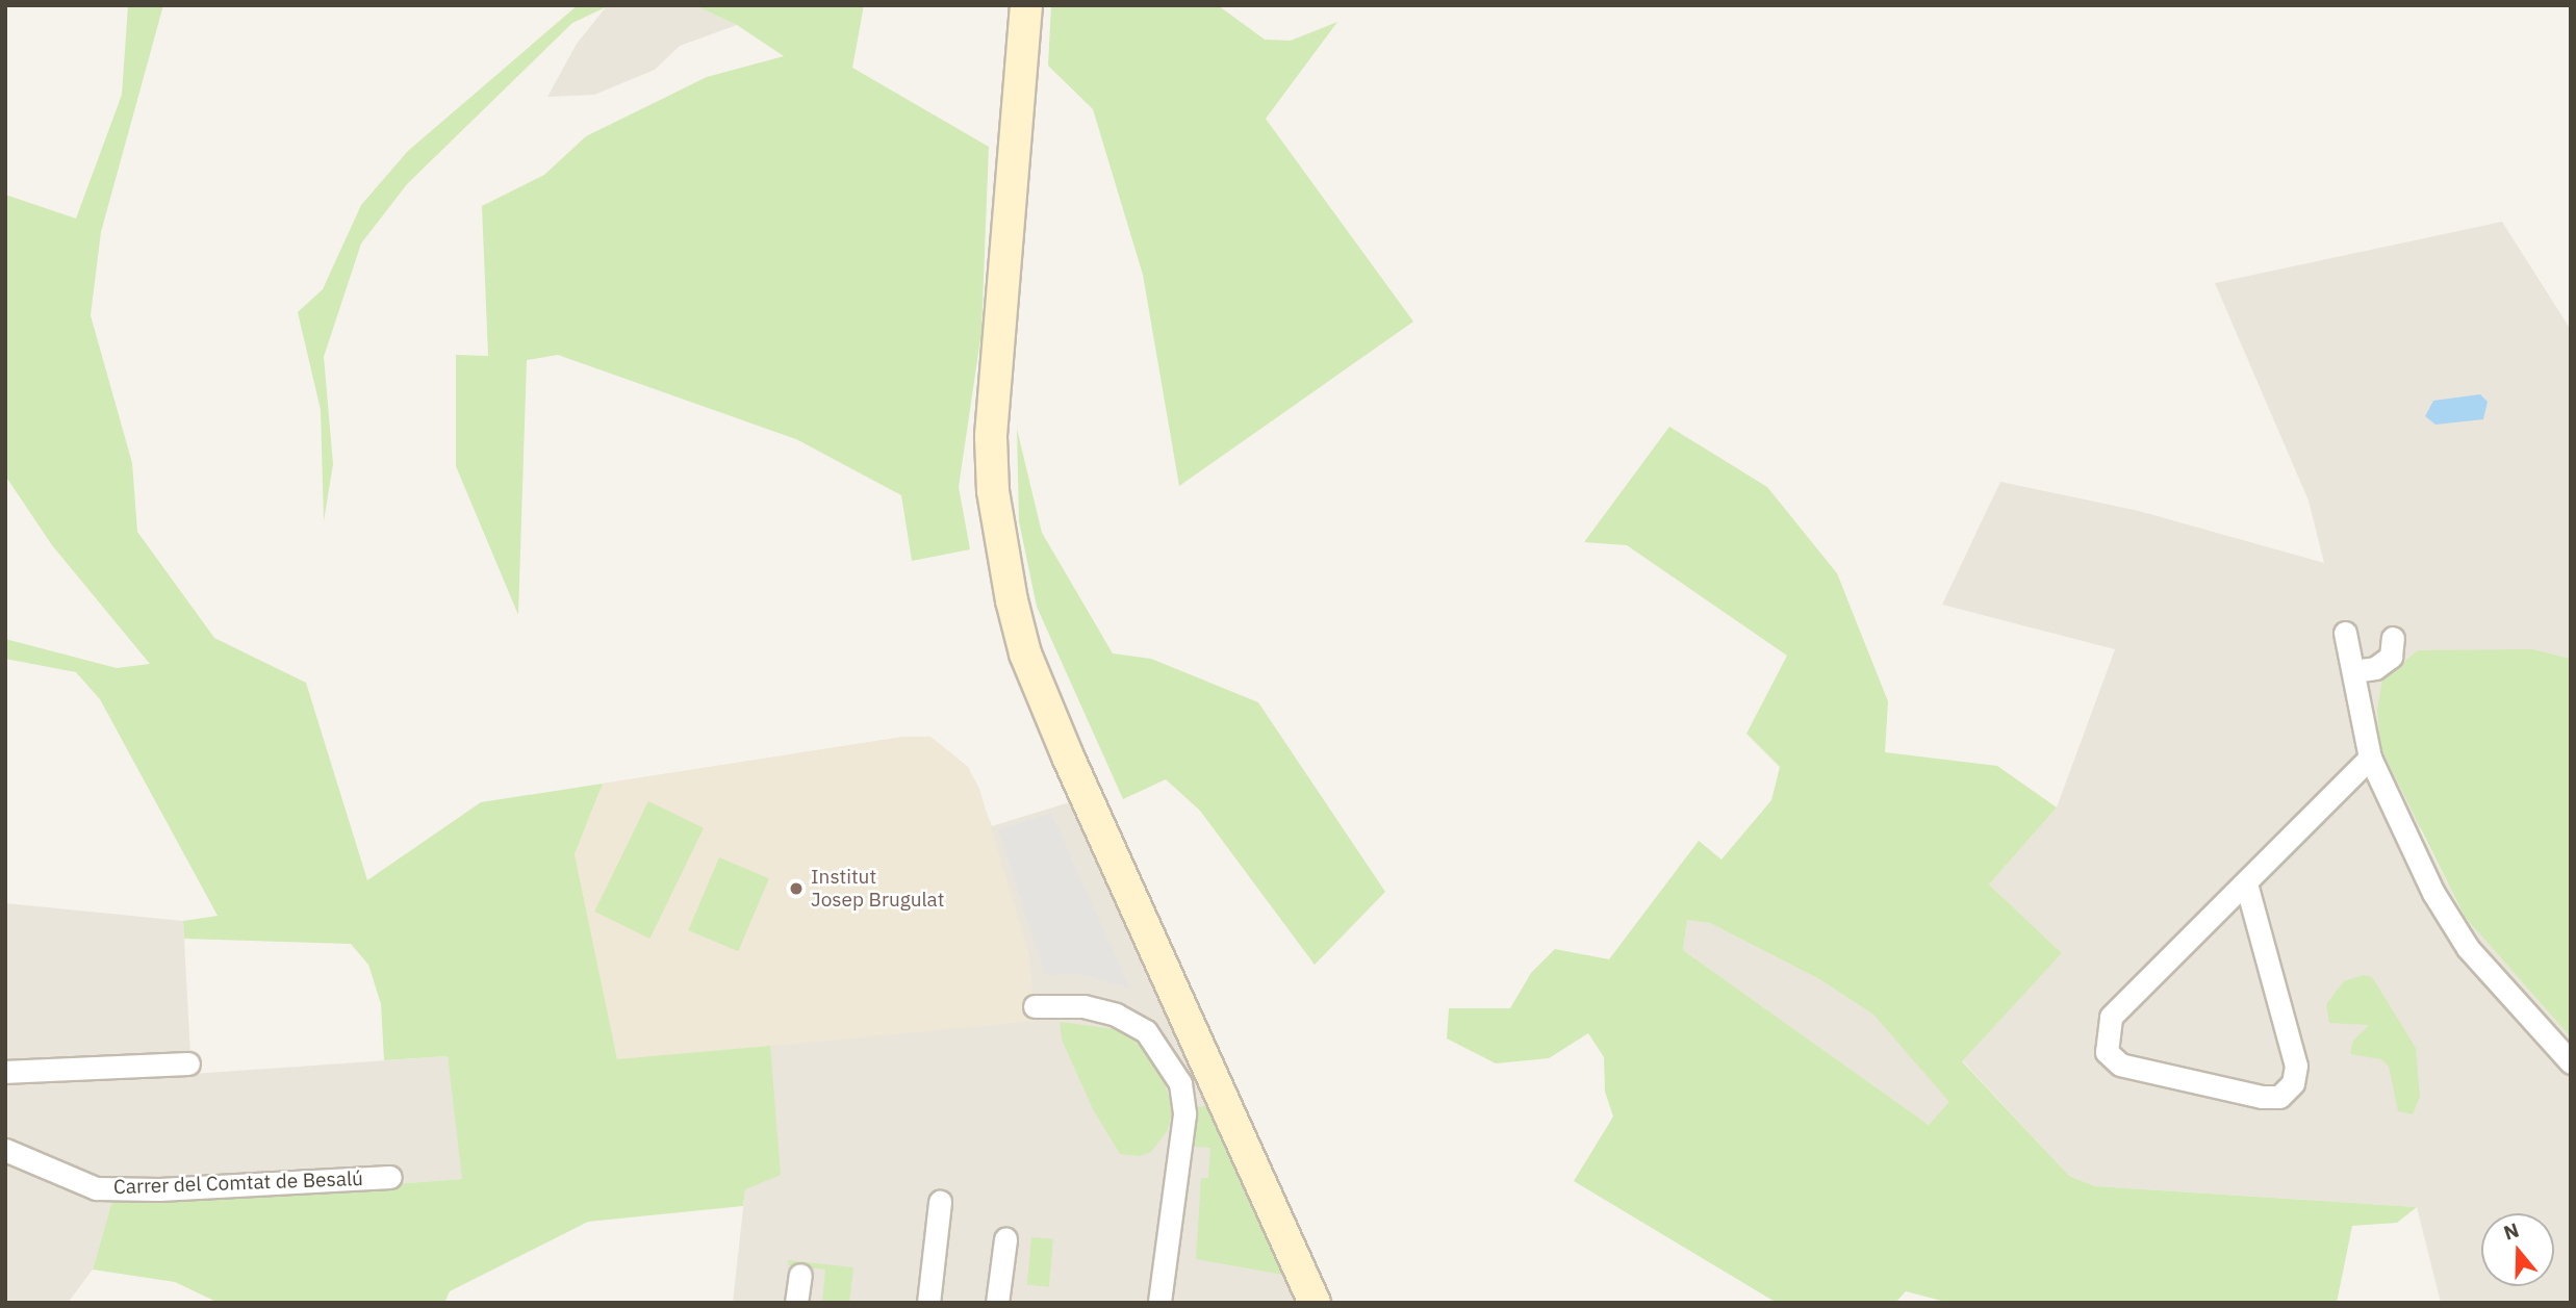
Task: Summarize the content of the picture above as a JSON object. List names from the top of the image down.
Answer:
{
  "streets": {
    "street": ["Carrer del Comtat de Besalú"]
  },
  "places": ["Institut Josep Brugulat"],
  "north": "top"
}
